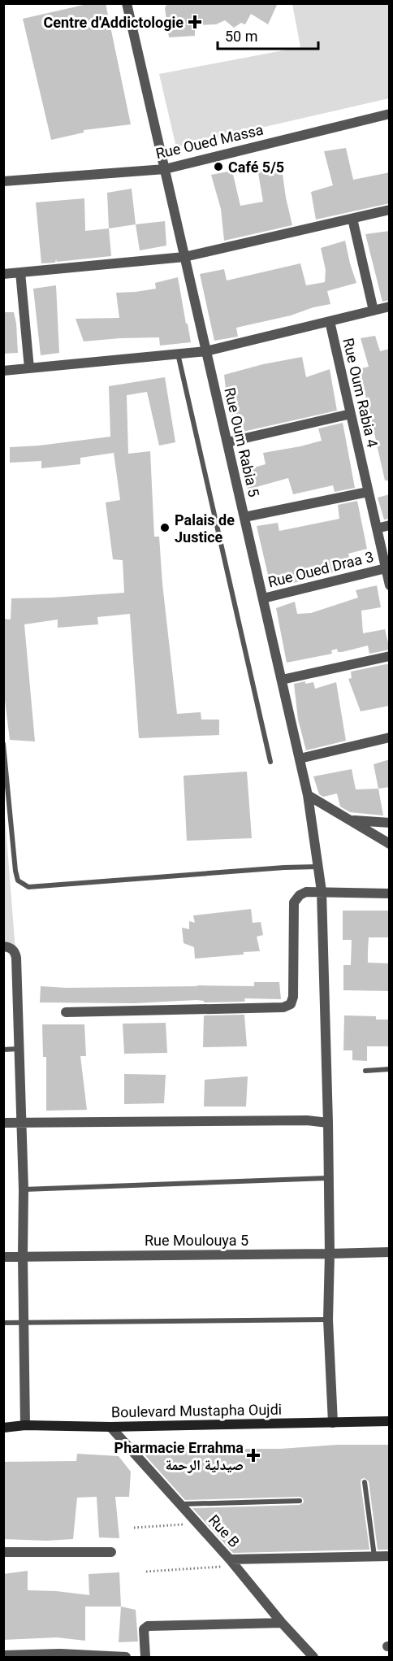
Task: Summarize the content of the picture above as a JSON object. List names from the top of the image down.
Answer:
{
  "streets": {
    "main road": ["Boulevard Mustapha Oujdi"],
    "street": [
      "Rue Oued Massa",
      "Rue Oum Rabia 4",
      "Rue Oum Rabia 5",
      "Rue Oued Draa 3",
      "Rue Moulouya 5",
      "Rue B"
    ]
  },
  "crossings": [
    ["Rue Oued Massa", "Rue Oum Rabia 5"],
    ["Rue Oum Rabia 4", "Rue Oued Draa 3"],
    ["Rue Oum Rabia 5", "Rue Oued Draa 3"],
    ["Rue Oum Rabia 5", "Rue Moulouya 5"],
    ["Rue Oum Rabia 5", "Boulevard Mustapha Oujdi"],
    ["Boulevard Mustapha Oujdi", "Rue B"]
  ],
  "places": {
    "health": ["Centre d'Addictologie", "Pharmacie Errahma صيدلية الرحمة"],
    "other": ["Café 5/5", "Palais de Justice"]
  },
  "scale_bar": "50 m"
}
